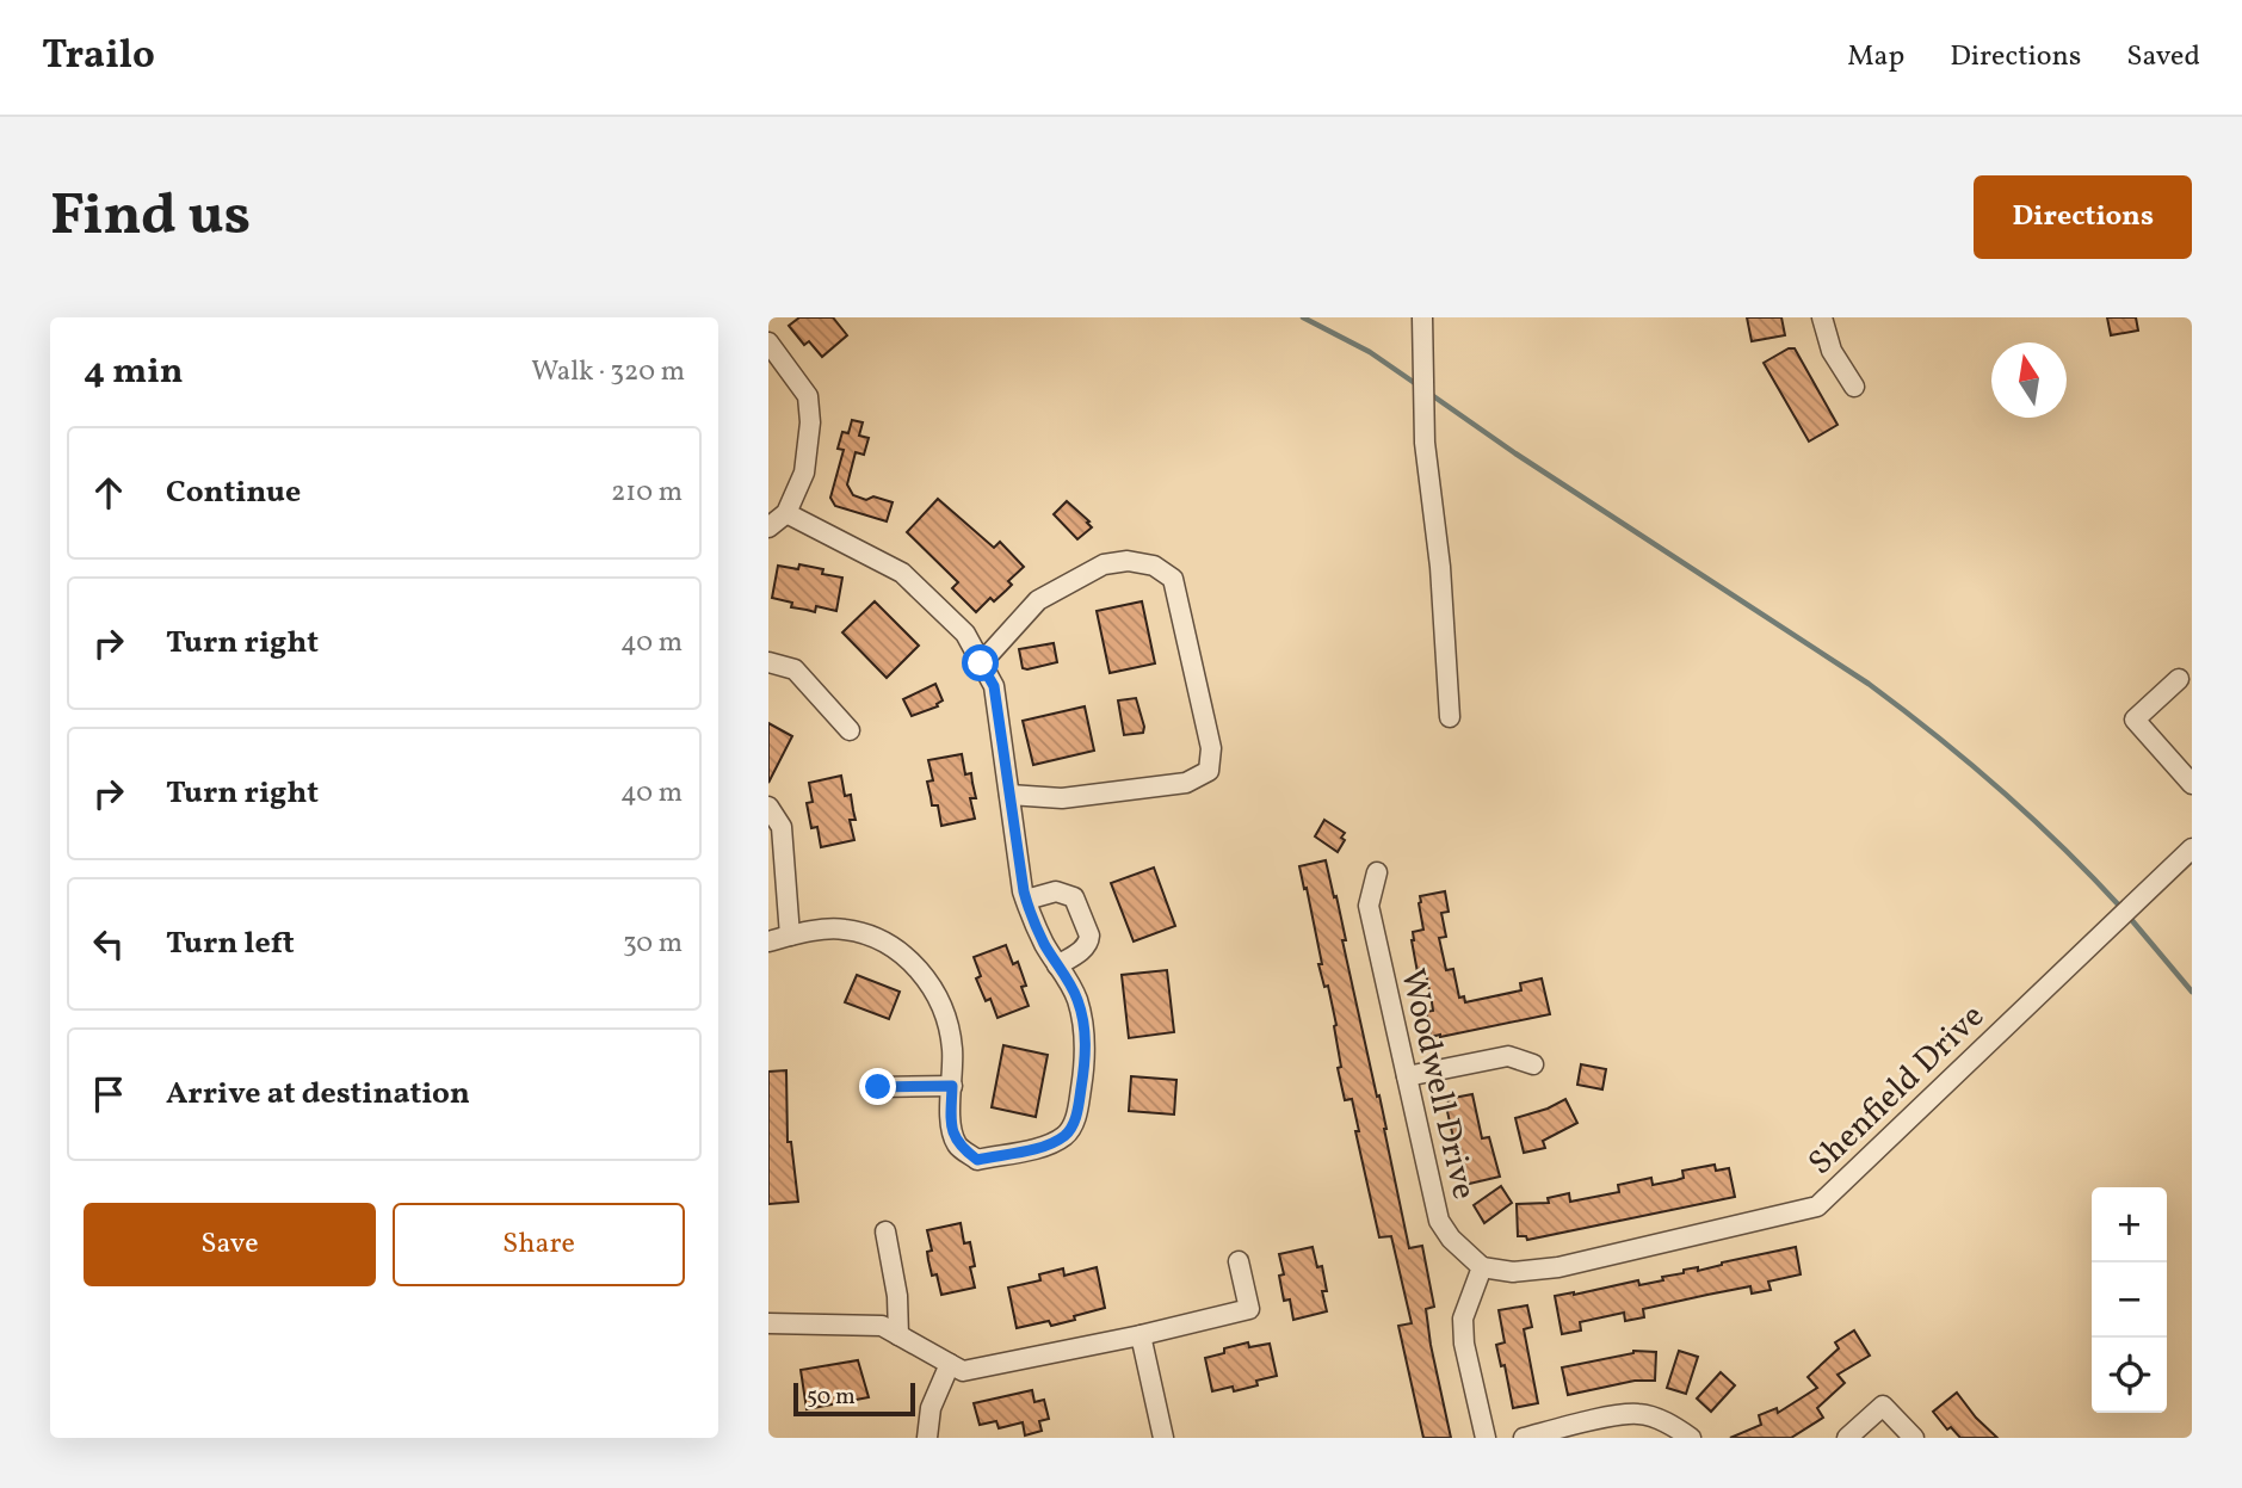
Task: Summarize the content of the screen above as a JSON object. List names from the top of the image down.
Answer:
{
  "streets": {
    "street": ["Woodwell Drive", "Shenfield Drive"]
  },
  "crossings": [
    ["Woodwell Drive", "Shenfield Drive"]
  ],
  "scale_bar": "50 m",
  "north": "top",
  "page": {
    "header": "Trailo",
    "nav": ["Map", "Directions", "Saved"],
    "buttons": [
      "Directions",
      ["Save", "Share"]
    ],
    "title": "Find us",
    "heading": ["4 min", "Walk · 320 m"],
    "list": [
      ["Continue", "210 m"],
      ["Turn right", "40 m"],
      ["Turn right", "40 m"],
      ["Turn left", "30 m"],
      "Arrive at destination"
    ],
    "map_buttons": ["+", "−"],
    "scale": "50 m"
  }
}
